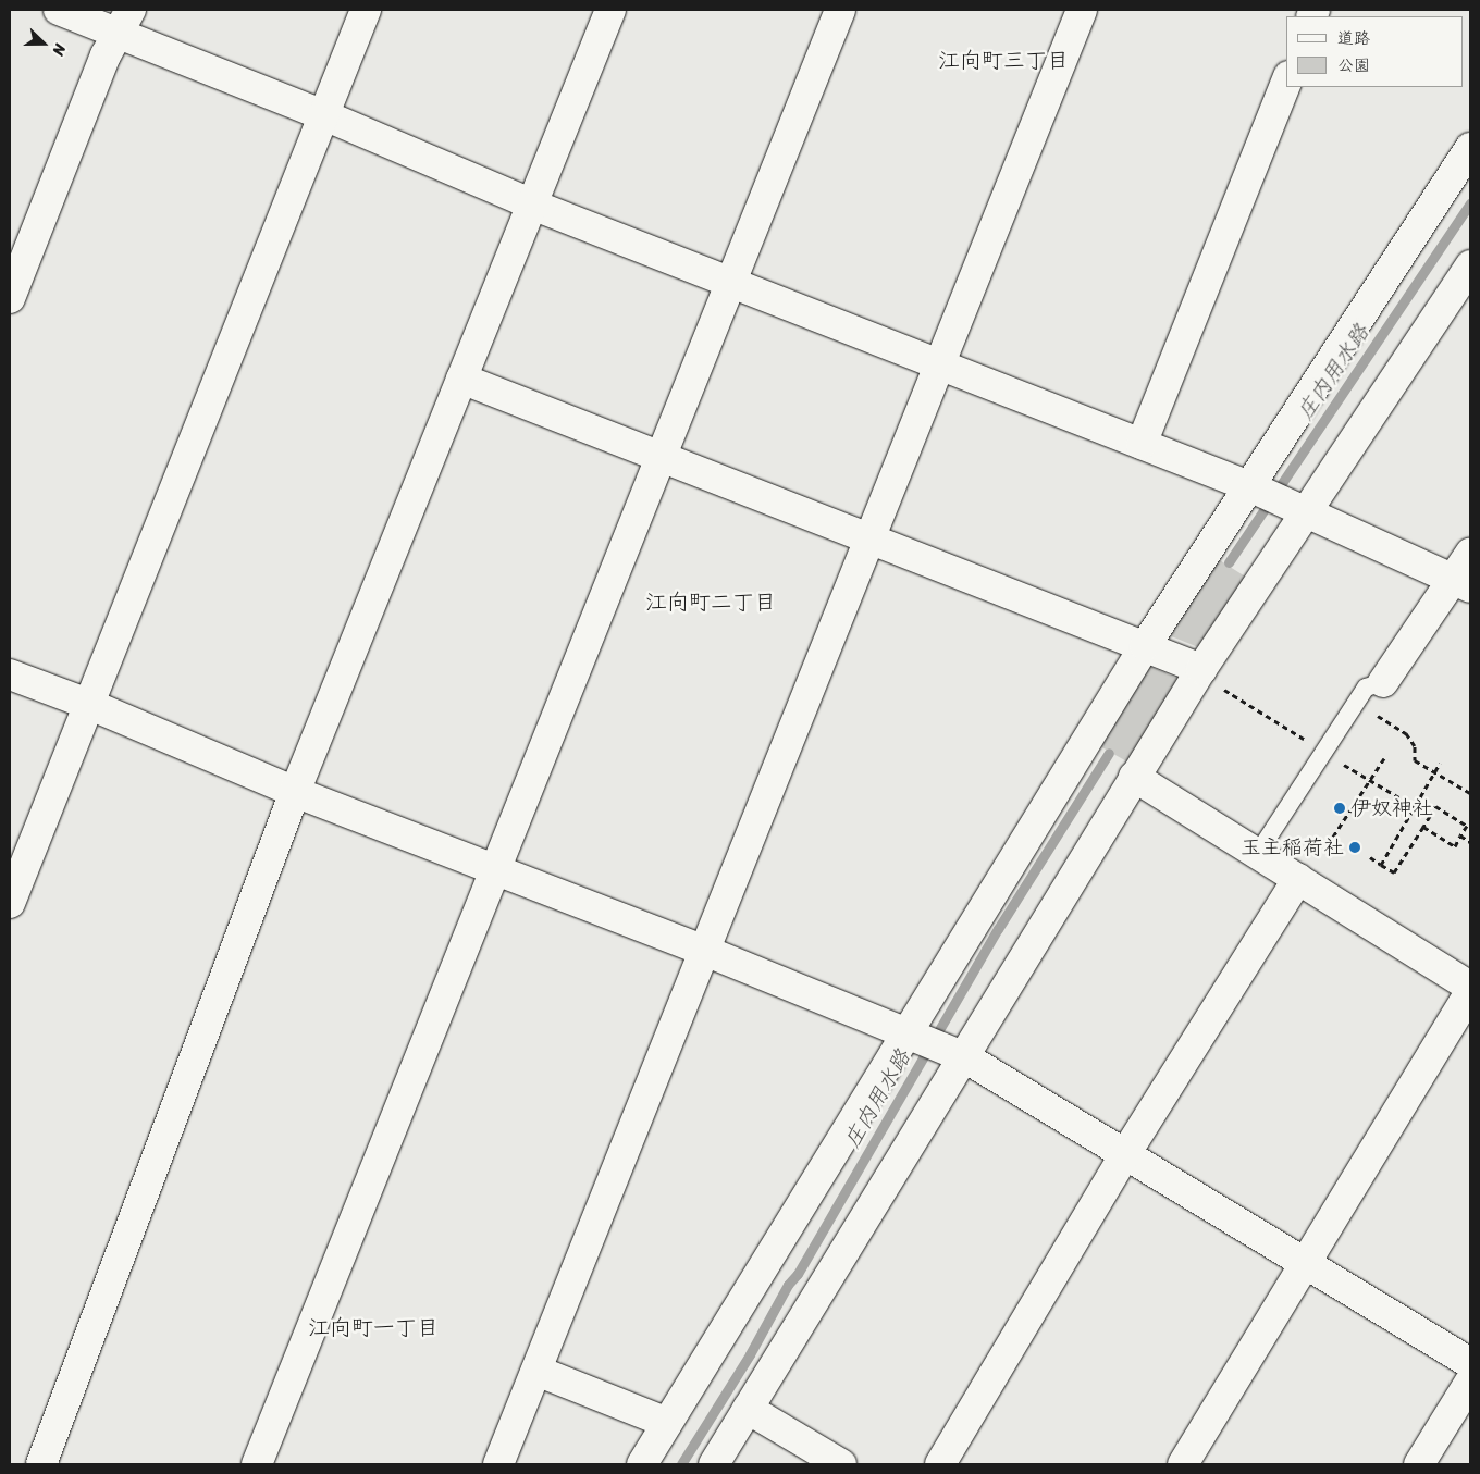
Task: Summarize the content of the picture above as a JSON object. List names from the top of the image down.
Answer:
{
  "districts": ["江向町三丁目", "江向町二丁目", "江向町一丁目"],
  "water": ["庄内用水路"],
  "places": ["伊奴神社", "玉主稲荷社"],
  "legend": ["道路", "公園"],
  "north": "right"
}
